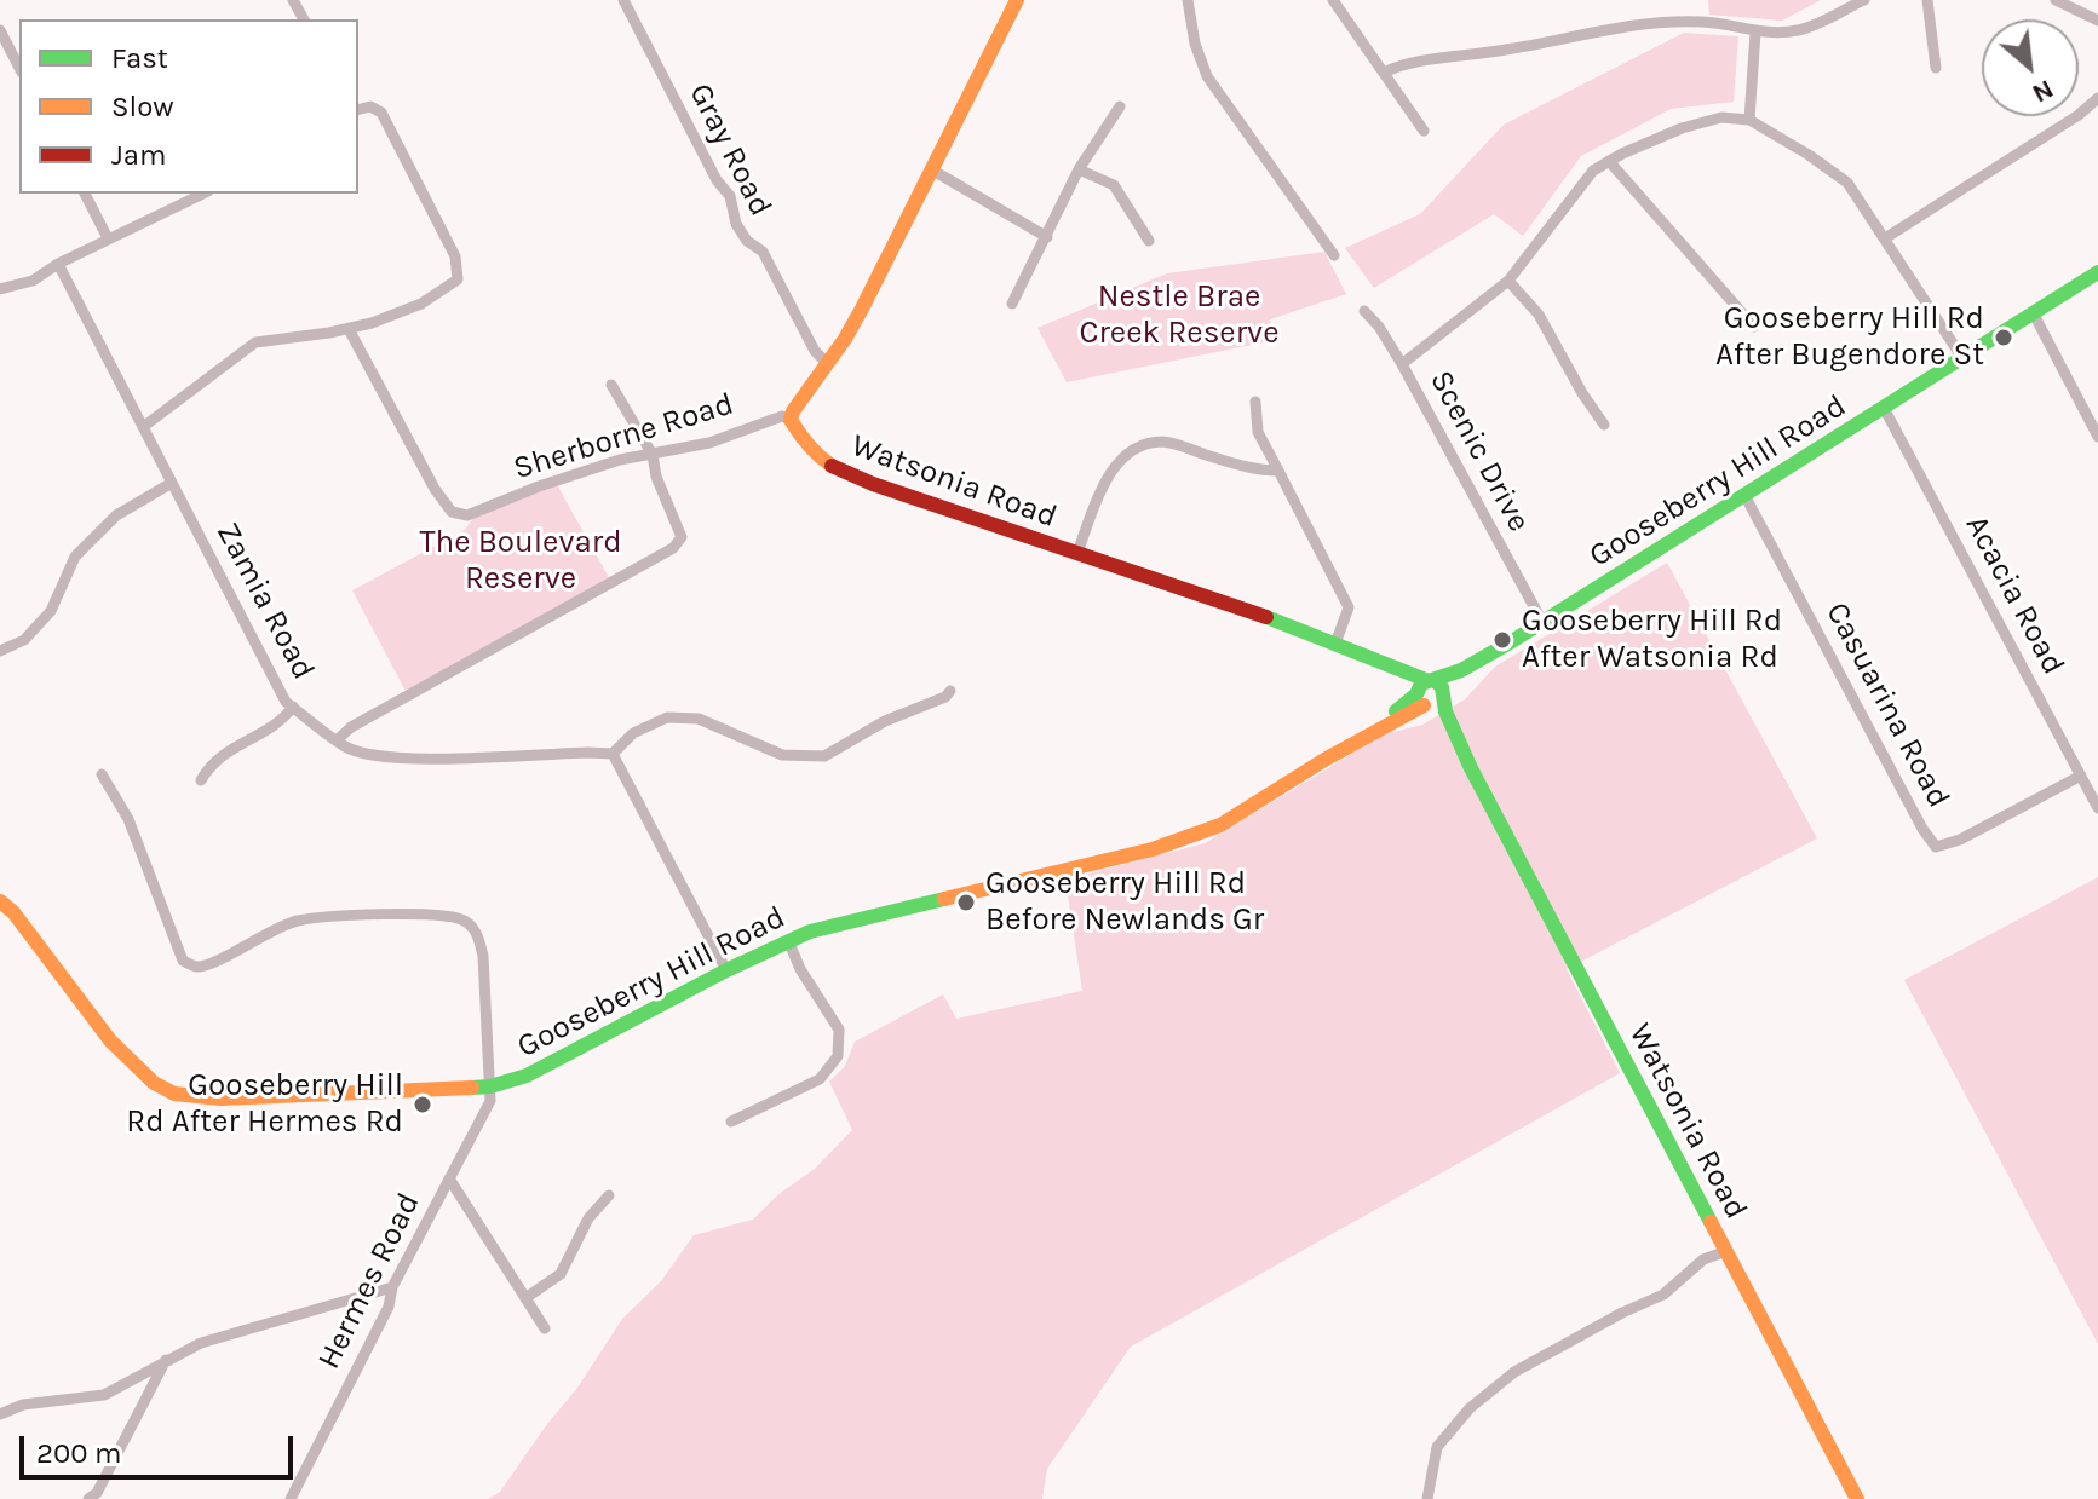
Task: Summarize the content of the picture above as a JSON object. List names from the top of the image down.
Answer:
{
  "streets": {
    "street": [
      "Gray Road",
      "Sherborne Road",
      "Scenic Drive",
      "Watsonia Road",
      "Gooseberry Hill Road",
      "Acacia Road",
      "Zamia Road",
      "Casuarina Road",
      "Hermes Road"
    ]
  },
  "crossings": [
    ["Sherborne Road", "Watsonia Road"],
    ["Scenic Drive", "Gooseberry Hill Road"],
    ["Watsonia Road", "Gooseberry Hill Road"],
    ["Gooseberry Hill Road", "Acacia Road"],
    ["Gooseberry Hill Road", "Casuarina Road"],
    ["Gooseberry Hill Road", "Hermes Road"],
    ["Acacia Road", "Casuarina Road"]
  ],
  "parks": ["Nestle Brae Creek Reserve", "The Boulevard Reserve"],
  "places": [
    "Gooseberry Hill Rd After Bugendore St",
    "Gooseberry Hill Rd After Watsonia Rd",
    "Gooseberry Hill Rd Before Newlands Gr",
    "Gooseberry Hill Rd After Hermes Rd"
  ],
  "legend": ["Fast", "Slow", "Jam"],
  "scale_bar": "200 m",
  "north": "bottom right"
}
